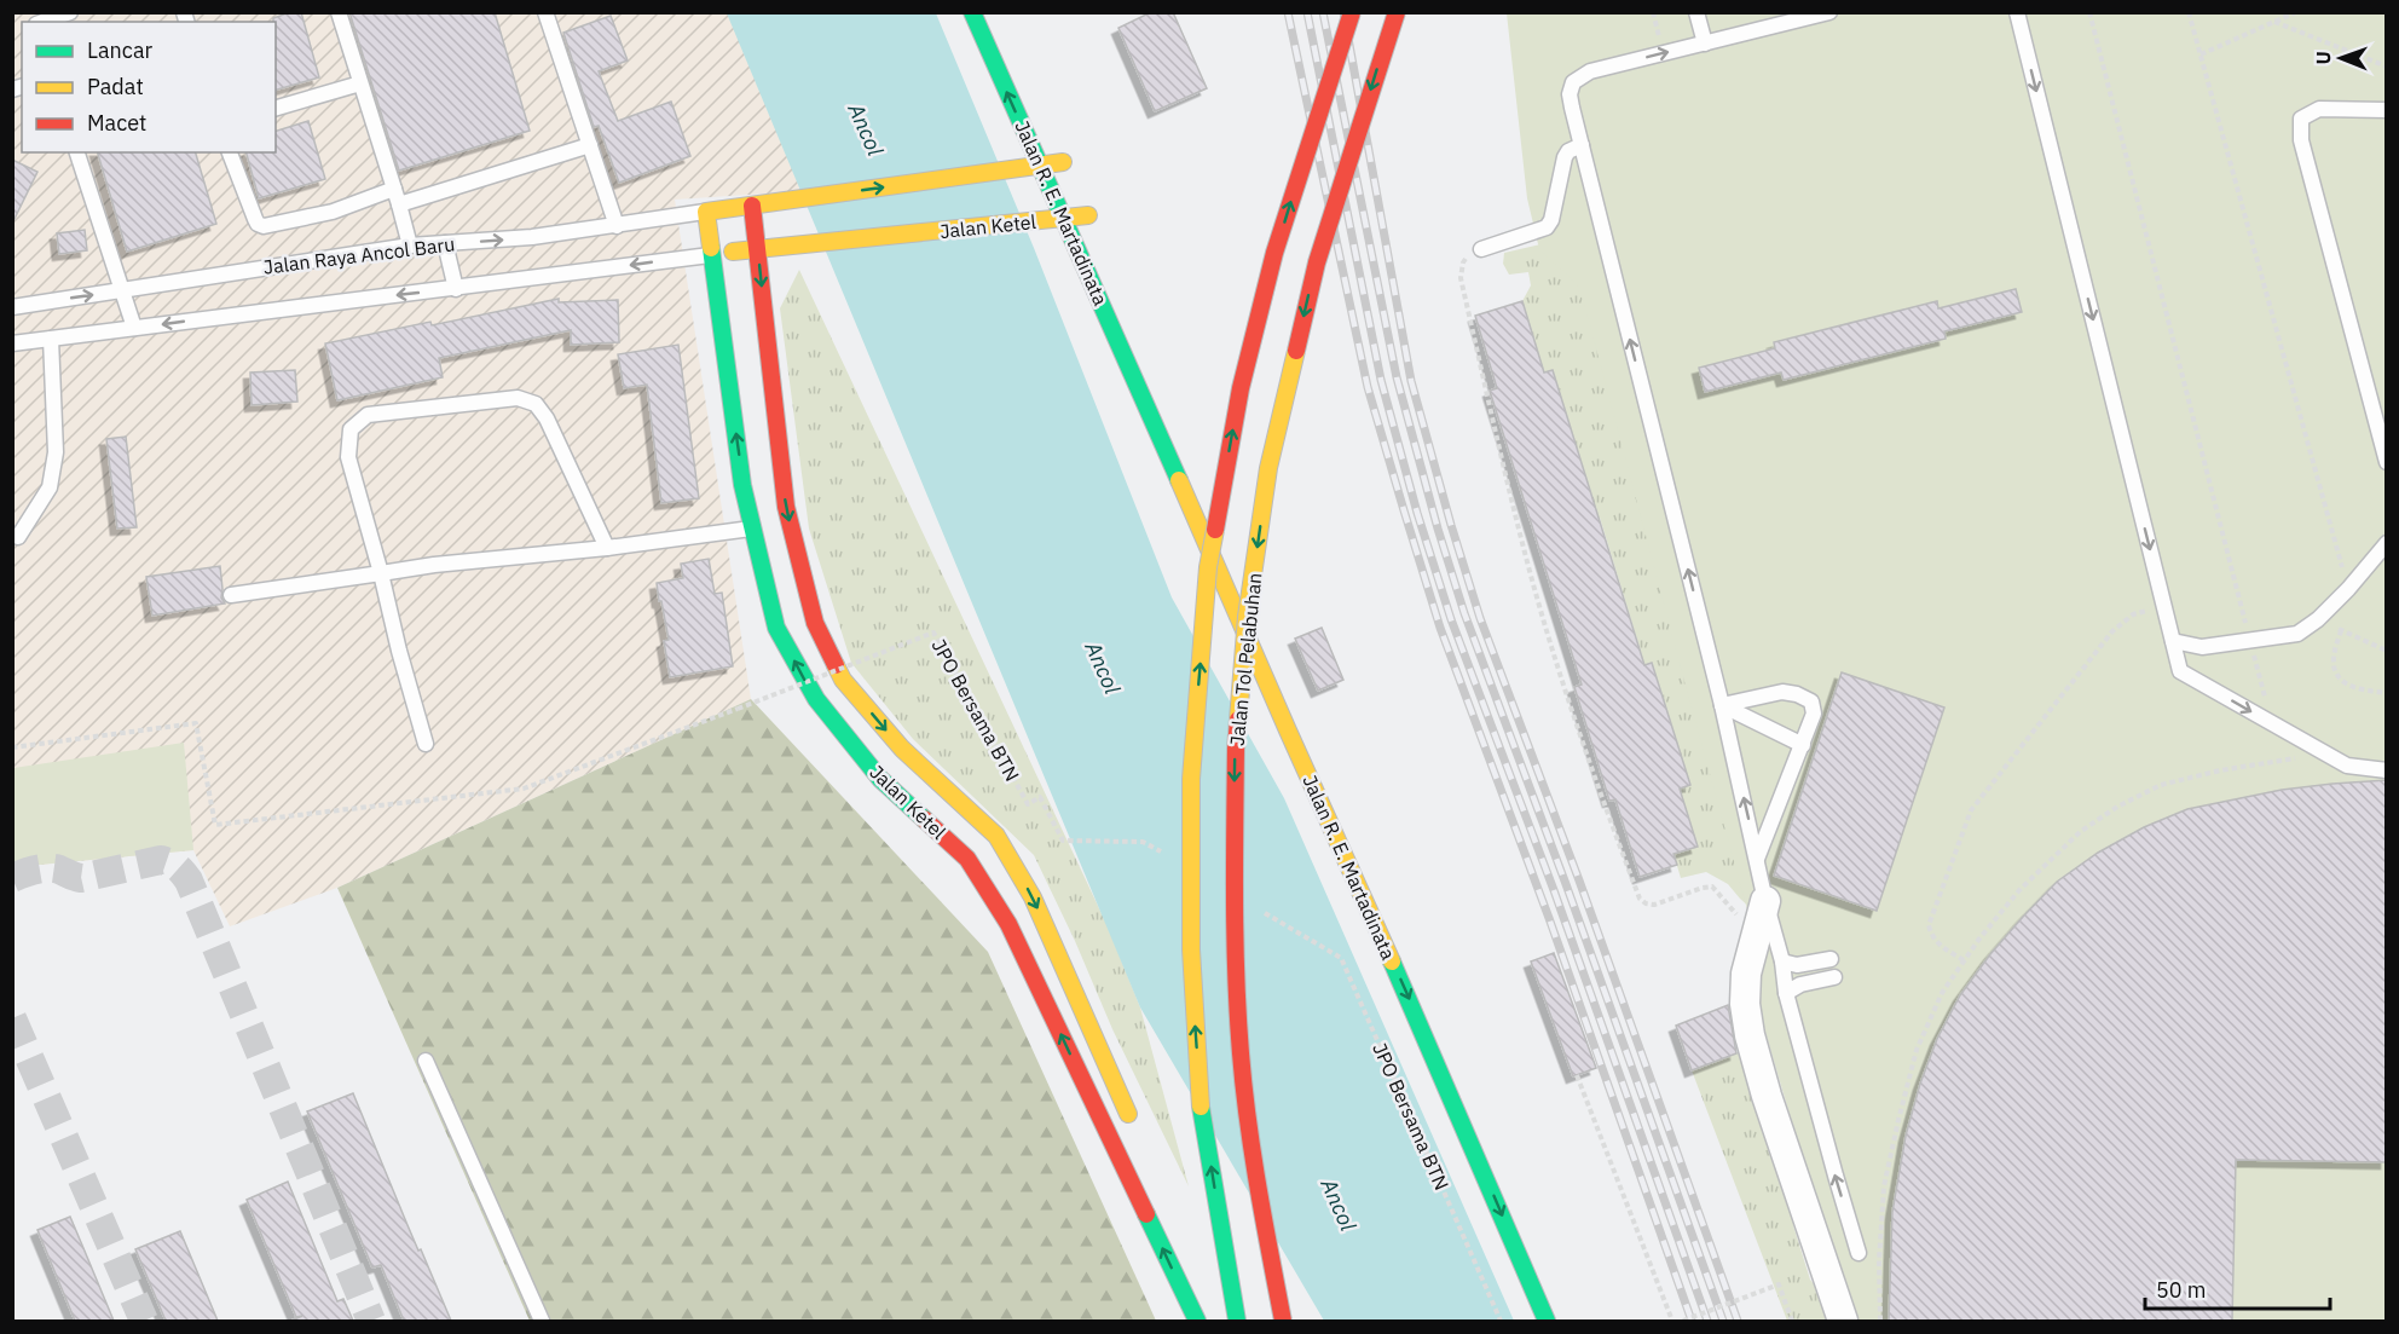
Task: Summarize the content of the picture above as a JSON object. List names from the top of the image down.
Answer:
{
  "streets": {
    "highway": ["Jalan R. E. Martadinata", "Jalan Ketel", "Jalan Tol Pelabuhan"],
    "lane": ["Jalan Raya Ancol Baru"],
    "path": ["JPO Bersama BTN"]
  },
  "crossings": [
    ["Jalan R. E. Martadinata", "Jalan Ketel"],
    ["Jalan Ketel", "Jalan Raya Ancol Baru"]
  ],
  "water": ["Ancol"],
  "legend": ["Lancar", "Padat", "Macet"],
  "scale_bar": "50 m",
  "north": "left"
}
